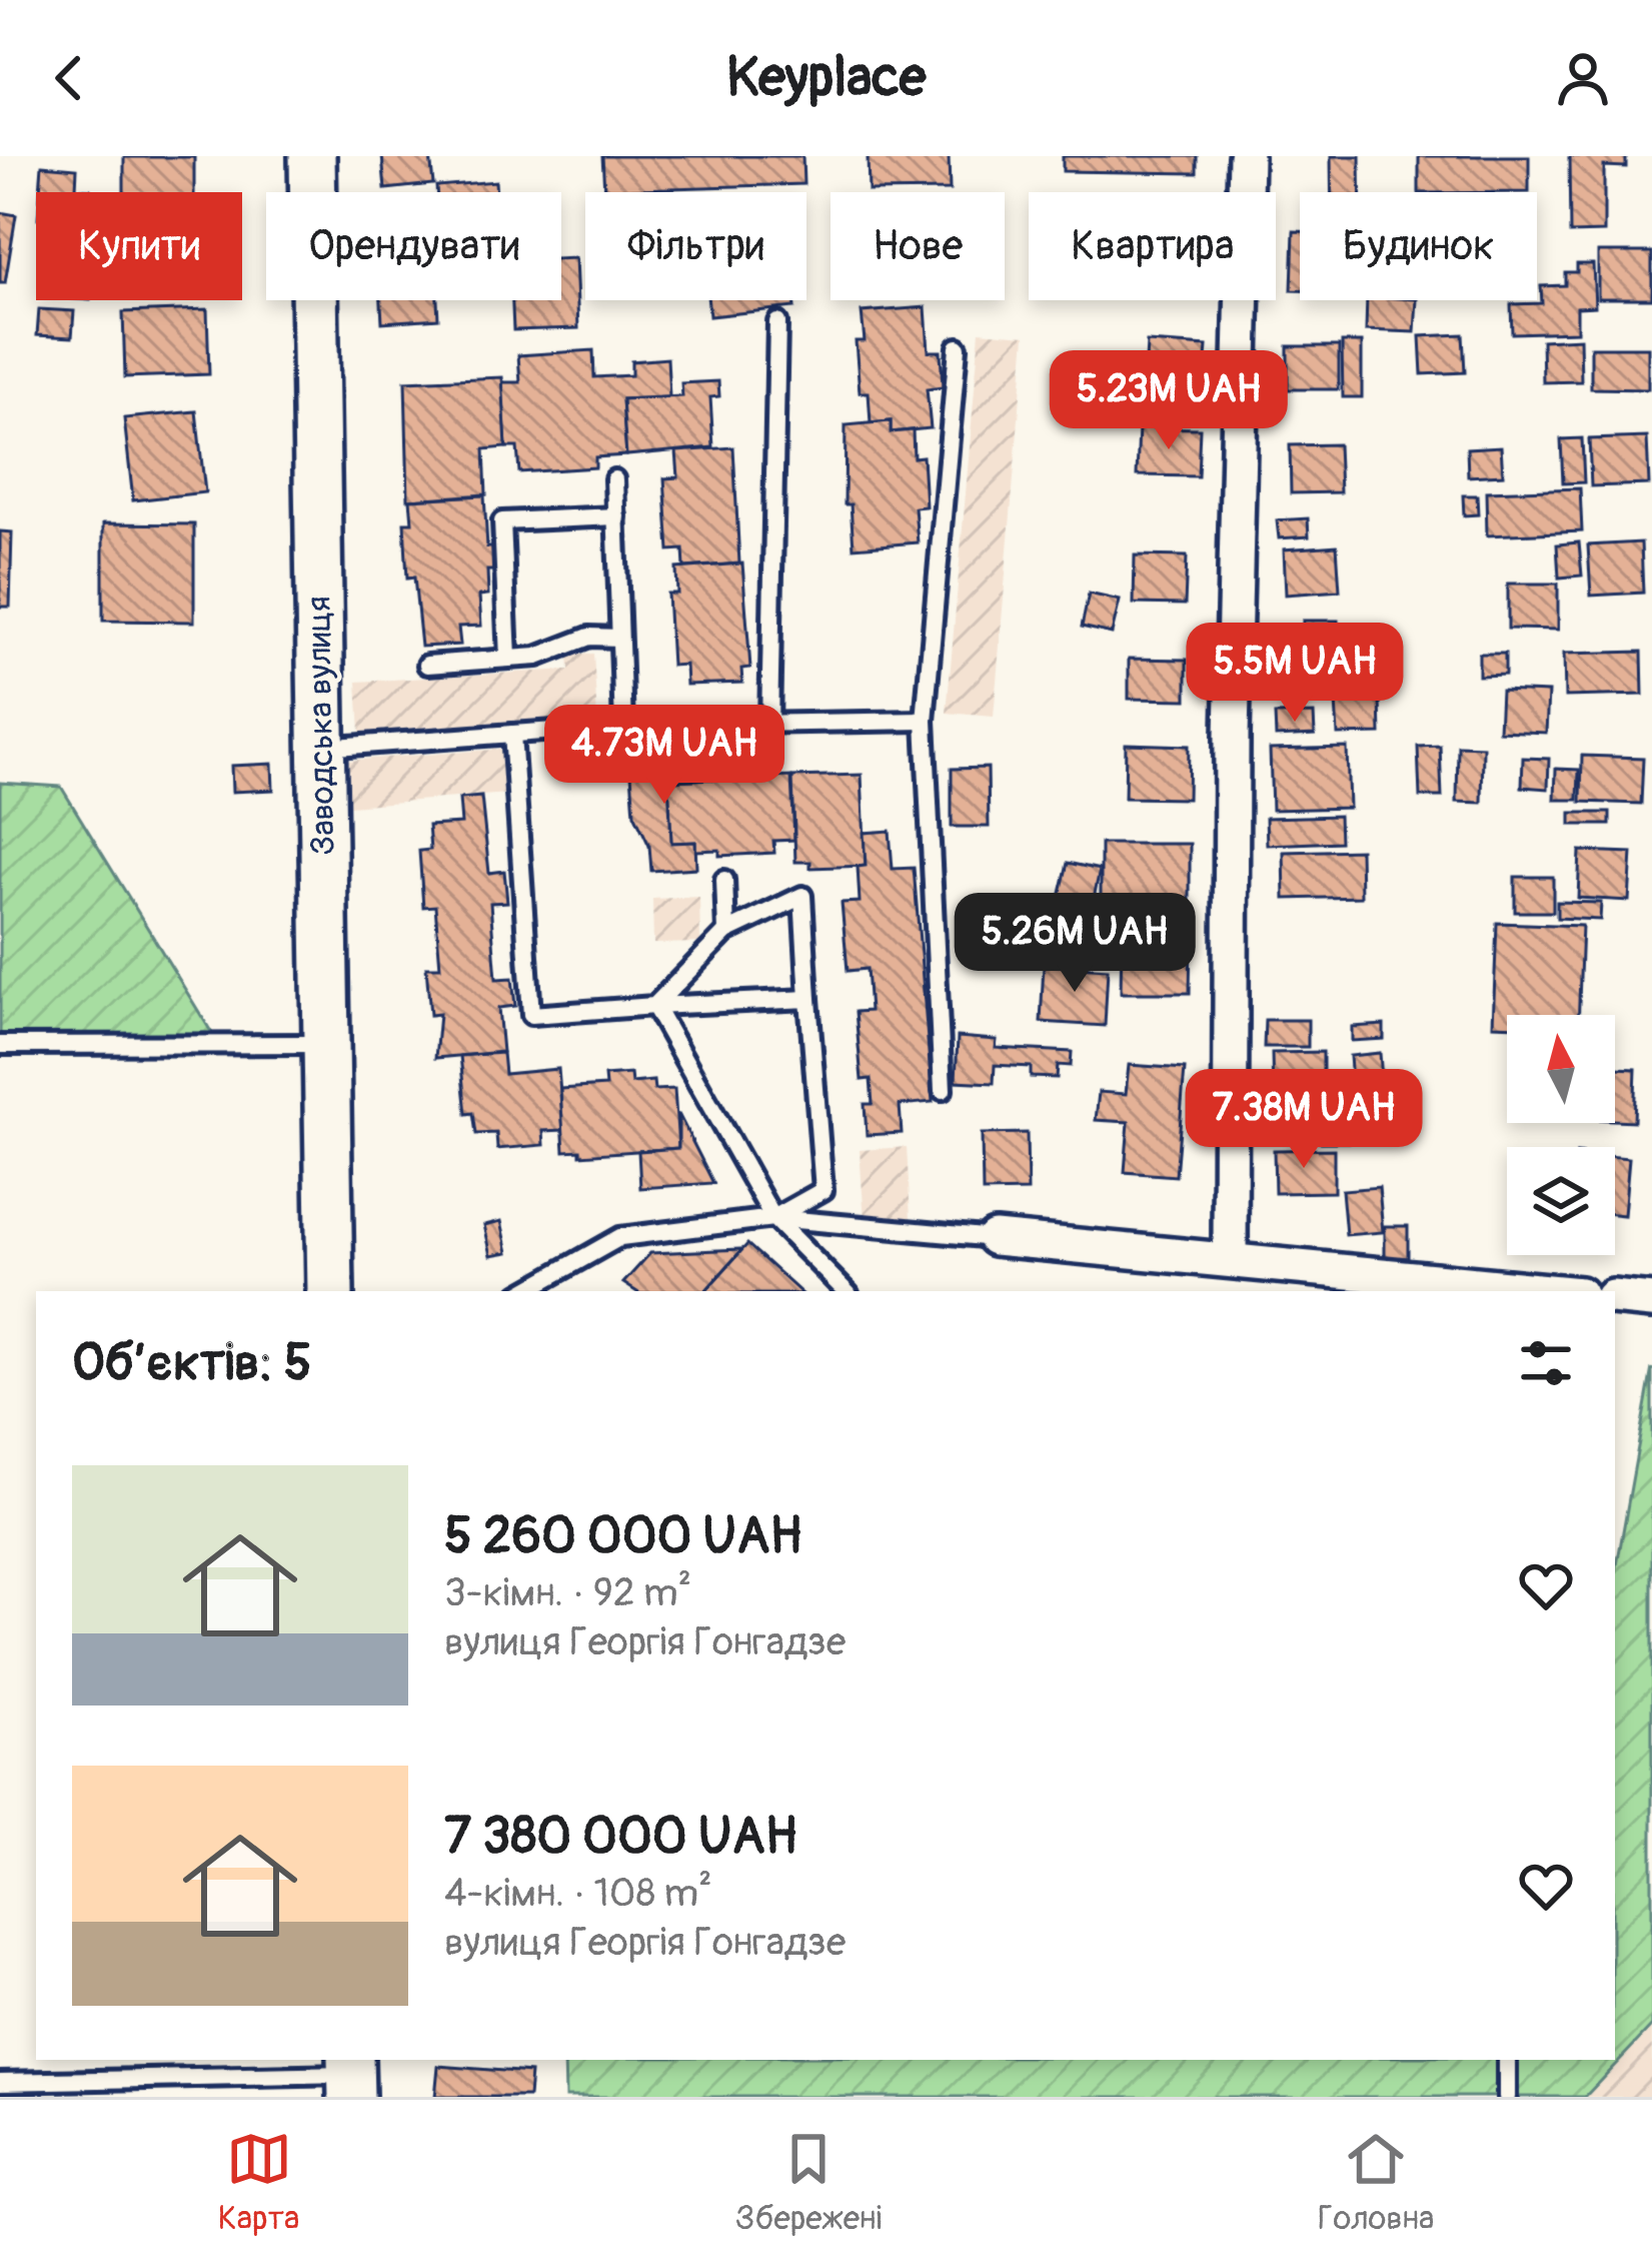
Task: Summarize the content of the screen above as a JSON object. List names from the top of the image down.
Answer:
{
  "streets": {
    "main road": ["Заводська вулиця"]
  },
  "north": "top",
  "page": {
    "header": "Keyplace",
    "chip": [
      "Купити",
      "Орендувати",
      "Фільтри",
      "Нове",
      "Квартира",
      "Будинок"
    ],
    "price": [
      "5.23M UAH",
      "5.5M UAH",
      "4.73M UAH",
      "5.26M UAH",
      "7.38M UAH"
    ],
    "heading": "Об’єктів: 5",
    "list": [
      {
        "name": "5 260 000 UAH",
        "note": "3-кімн. · 92 m² · вулиця Георгія Гонгадзе"
      },
      {
        "name": "7 380 000 UAH",
        "note": "4-кімн. · 108 m² · вулиця Георгія Гонгадзе"
      }
    ],
    "tabs": ["Карта", "Збережені", "Головна"]
  }
}
